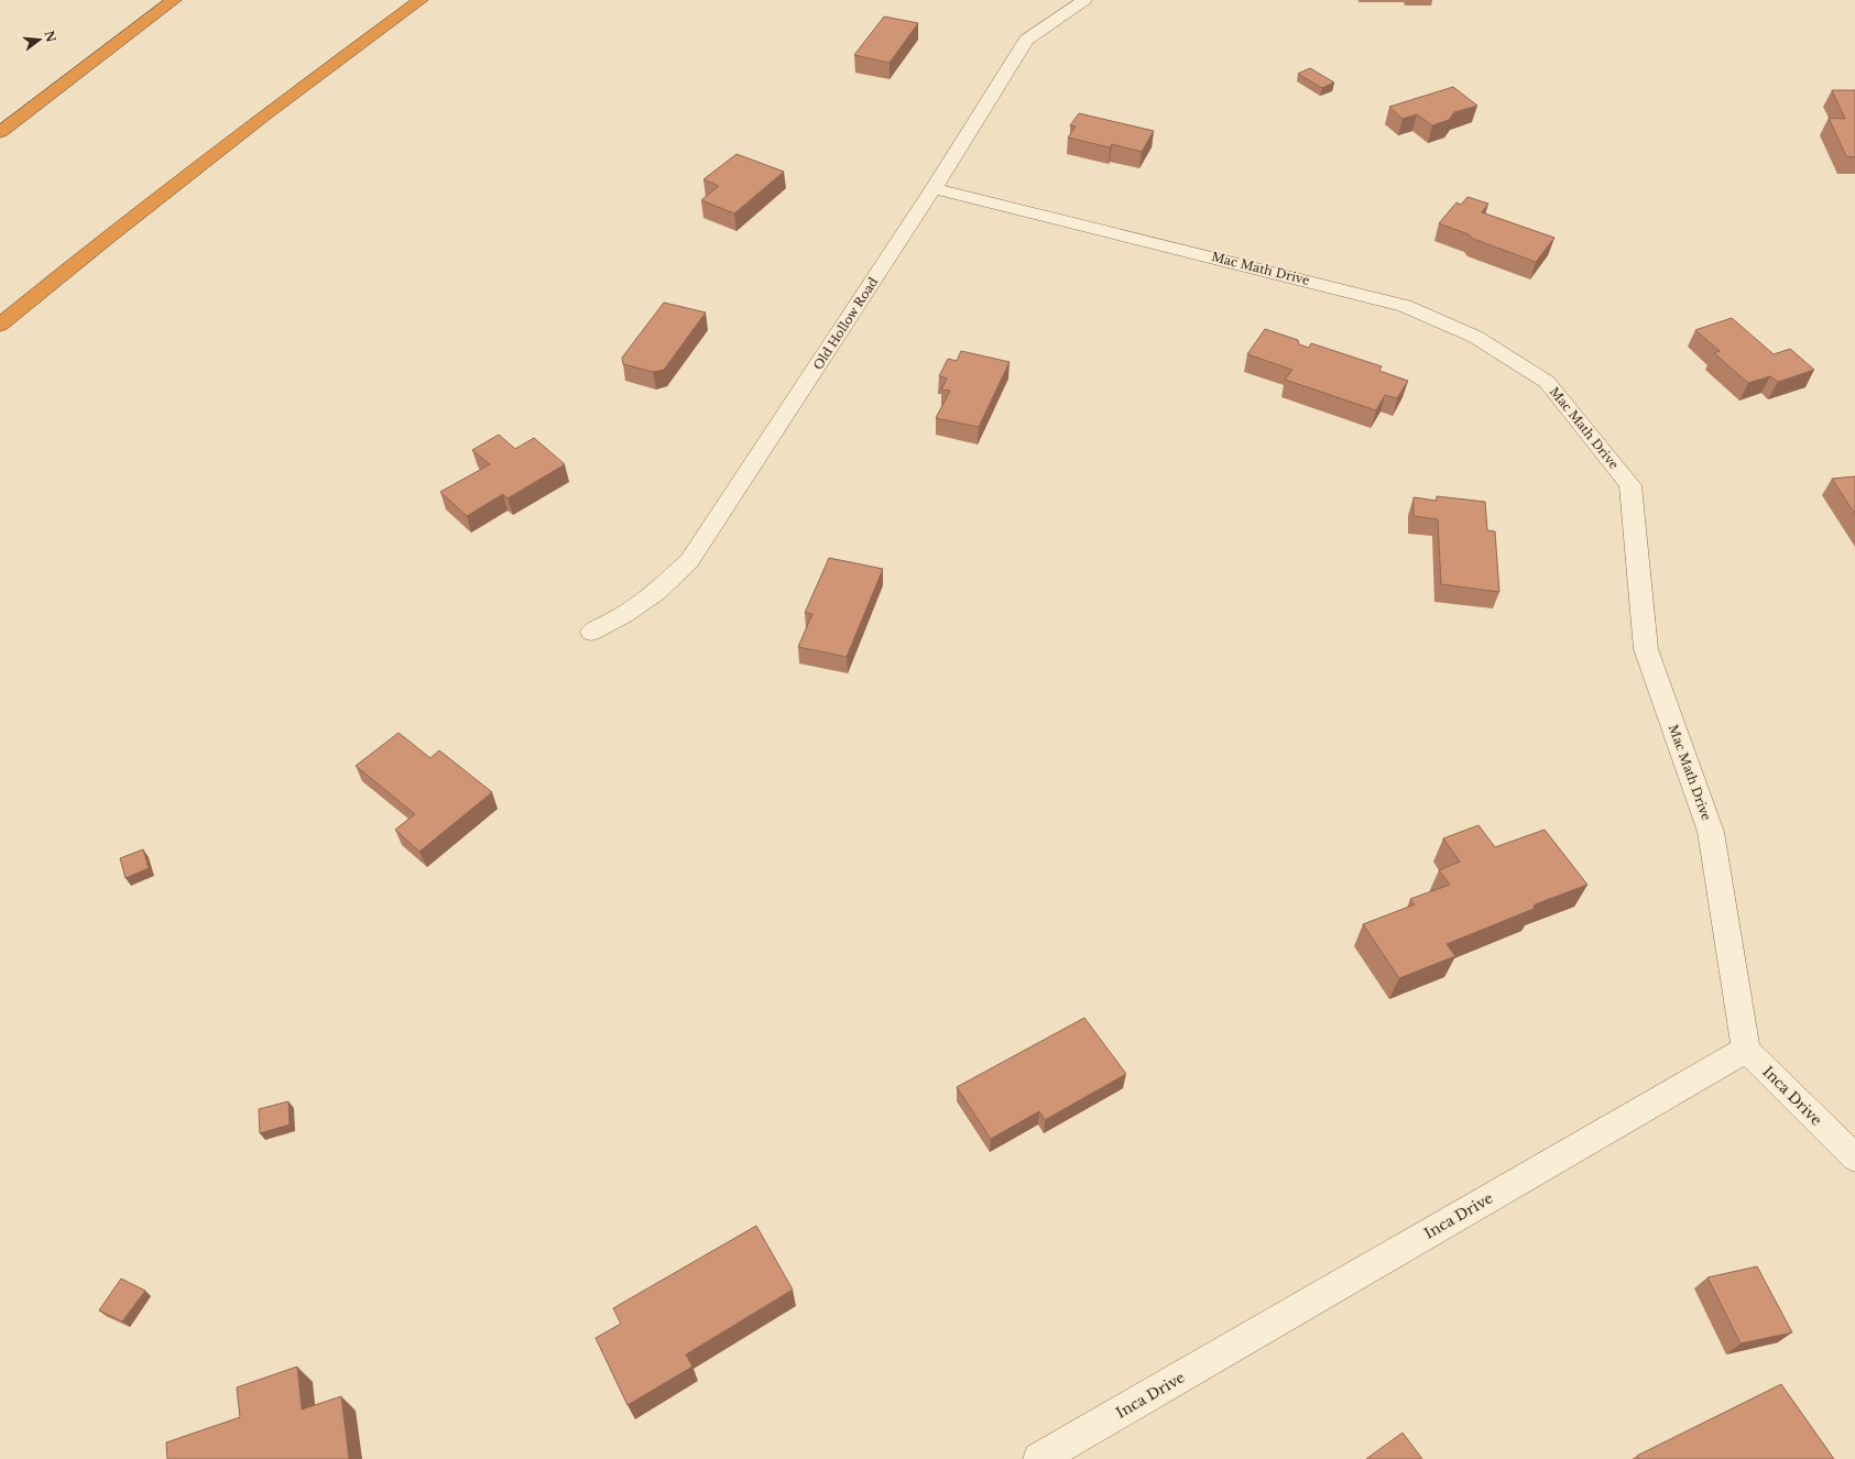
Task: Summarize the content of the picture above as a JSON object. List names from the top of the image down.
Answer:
{
  "streets": {
    "street": ["Mac Math Drive", "Old Hollow Road", "Inca Drive"]
  },
  "crossings": [
    ["Mac Math Drive", "Old Hollow Road"],
    ["Mac Math Drive", "Inca Drive"]
  ],
  "north": "right"
}
